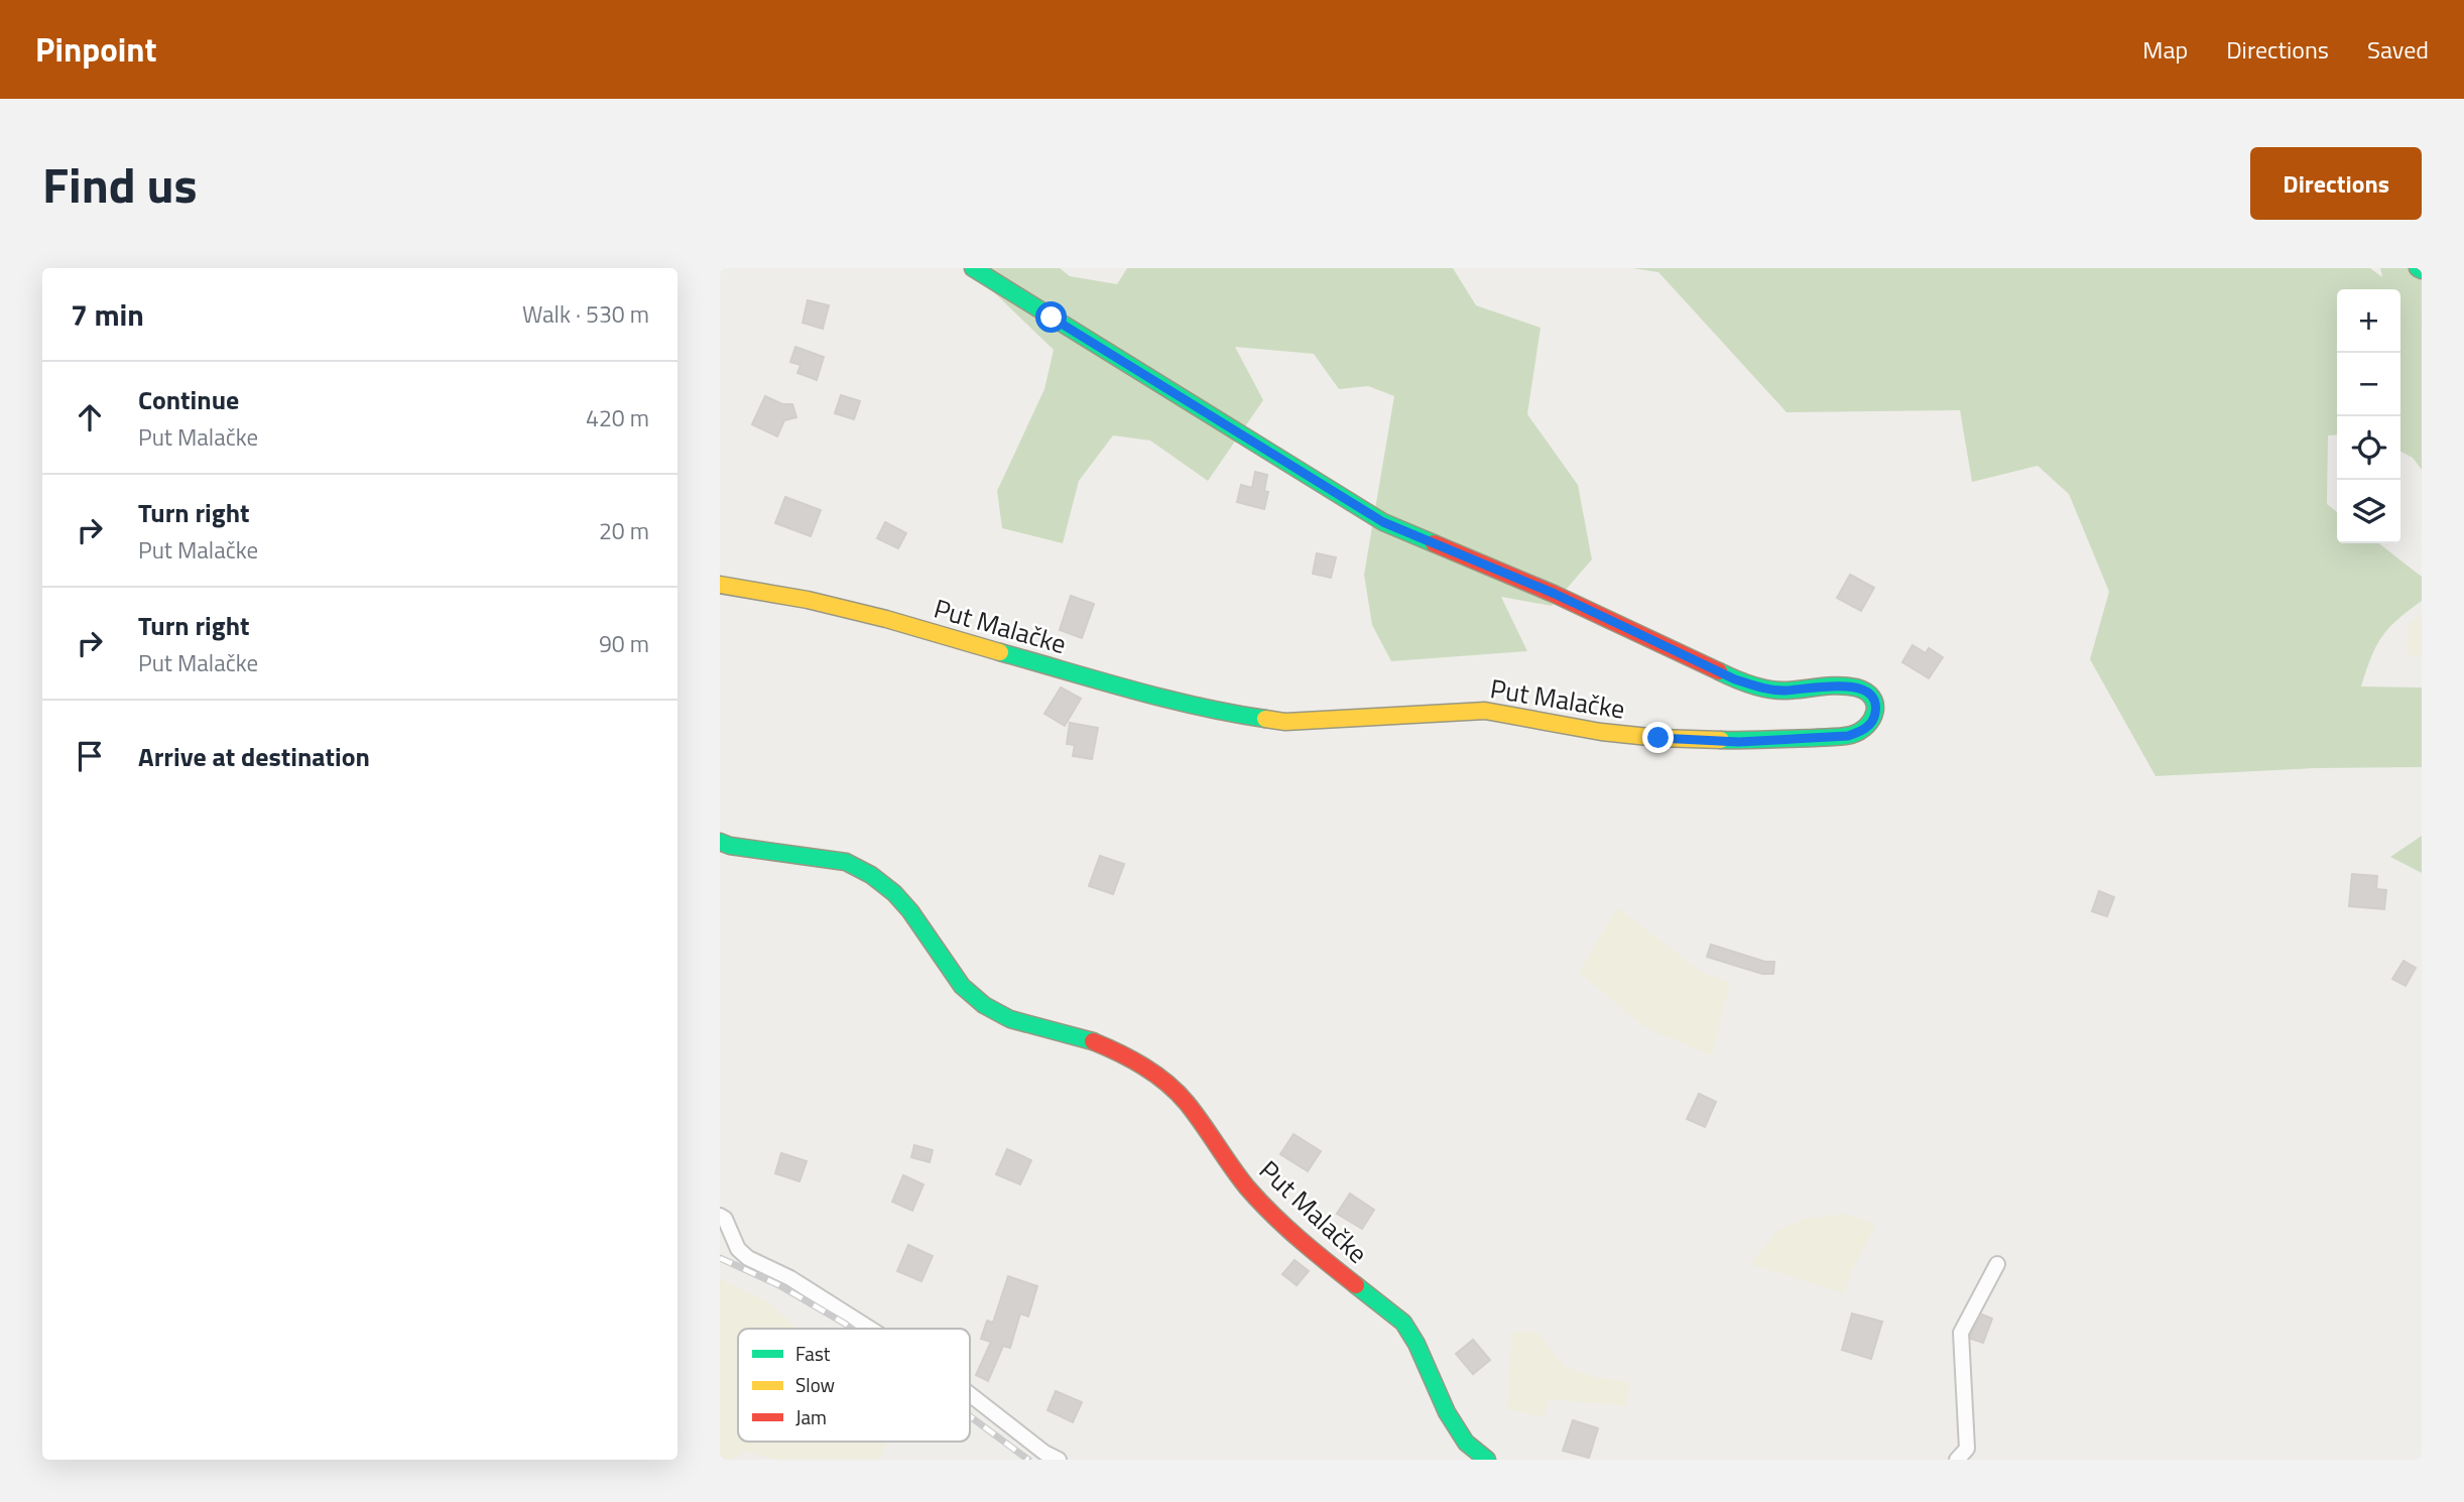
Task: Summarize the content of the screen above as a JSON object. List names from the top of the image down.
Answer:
{
  "streets": {
    "main road": ["Put Malačke"]
  },
  "legend": ["Fast", "Slow", "Jam"],
  "page": {
    "header": "Pinpoint",
    "nav": ["Map", "Directions", "Saved"],
    "title": "Find us",
    "buttons": "Directions",
    "heading": ["7 min", "Walk · 530 m"],
    "map_buttons": ["+", "−"],
    "list": [
      ["Continue", "Put Malačke", "420 m"],
      ["Turn right", "Put Malačke", "20 m"],
      ["Turn right", "Put Malačke", "90 m"],
      "Arrive at destination"
    ]
  }
}
